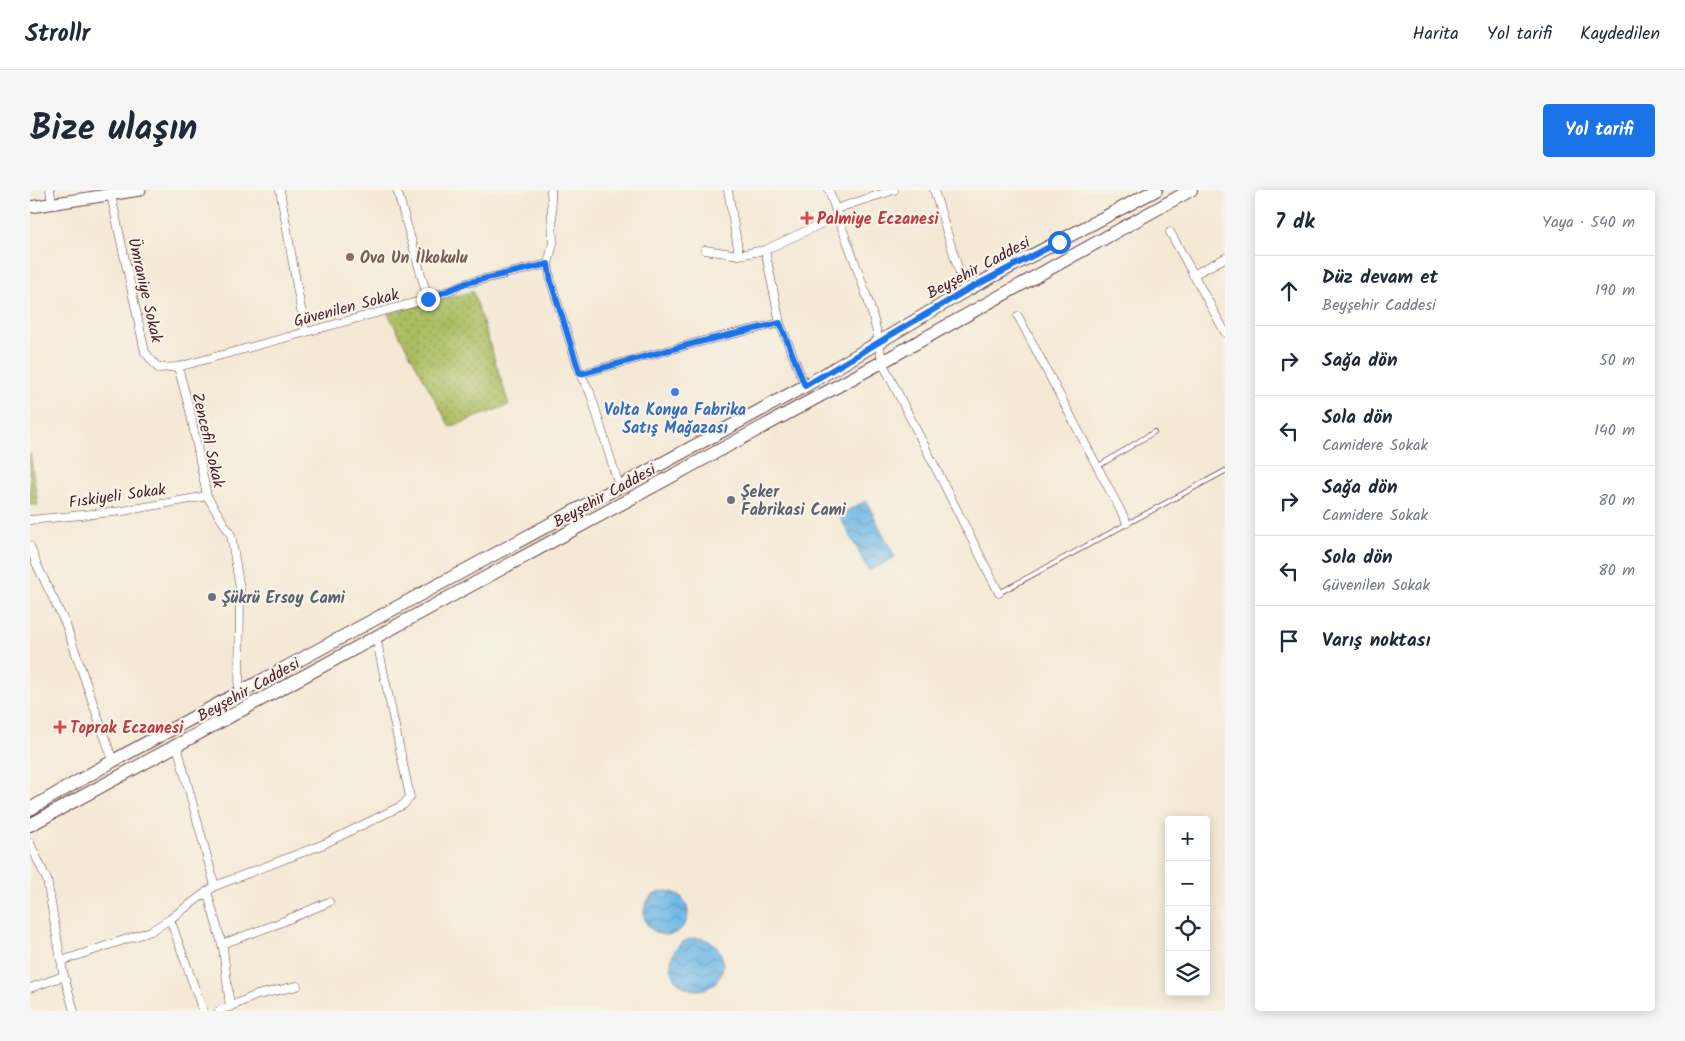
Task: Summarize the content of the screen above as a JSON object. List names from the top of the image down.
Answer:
{
  "streets": {
    "main road": ["Beyşehir Caddesi"],
    "street": [
      "Ümraniye Sokak",
      "Güvenilen Sokak",
      "Zencefil Sokak",
      "Fıskiyeli Sokak"
    ]
  },
  "crossings": [
    ["Beyşehir Caddesi", "Zencefil Sokak"],
    ["Ümraniye Sokak", "Güvenilen Sokak"],
    ["Ümraniye Sokak", "Zencefil Sokak"],
    ["Güvenilen Sokak", "Zencefil Sokak"],
    ["Zencefil Sokak", "Fıskiyeli Sokak"]
  ],
  "places": {
    "health": ["Palmiye Eczanesi", "Toprak Eczanesi"],
    "other": [
      "Ova Un İlkokulu",
      "Volta Konya Fabrika Satış Mağazası",
      "Şeker Fabrikasi Cami",
      "Şükrü Ersoy Cami"
    ]
  },
  "page": {
    "header": "Strollr",
    "nav": ["Harita", "Yol tarifi", "Kaydedilen"],
    "title": "Bize ulaşın",
    "buttons": "Yol tarifi",
    "heading": ["7 dk", "Yaya · 540 m"],
    "list": [
      ["Düz devam et", "Beyşehir Caddesi", "190 m"],
      ["Sağa dön", "50 m"],
      ["Sola dön", "Camidere Sokak", "140 m"],
      ["Sağa dön", "Camidere Sokak", "80 m"],
      ["Sola dön", "Güvenilen Sokak", "80 m"],
      "Varış noktası"
    ],
    "map_buttons": ["+", "−"]
  }
}
